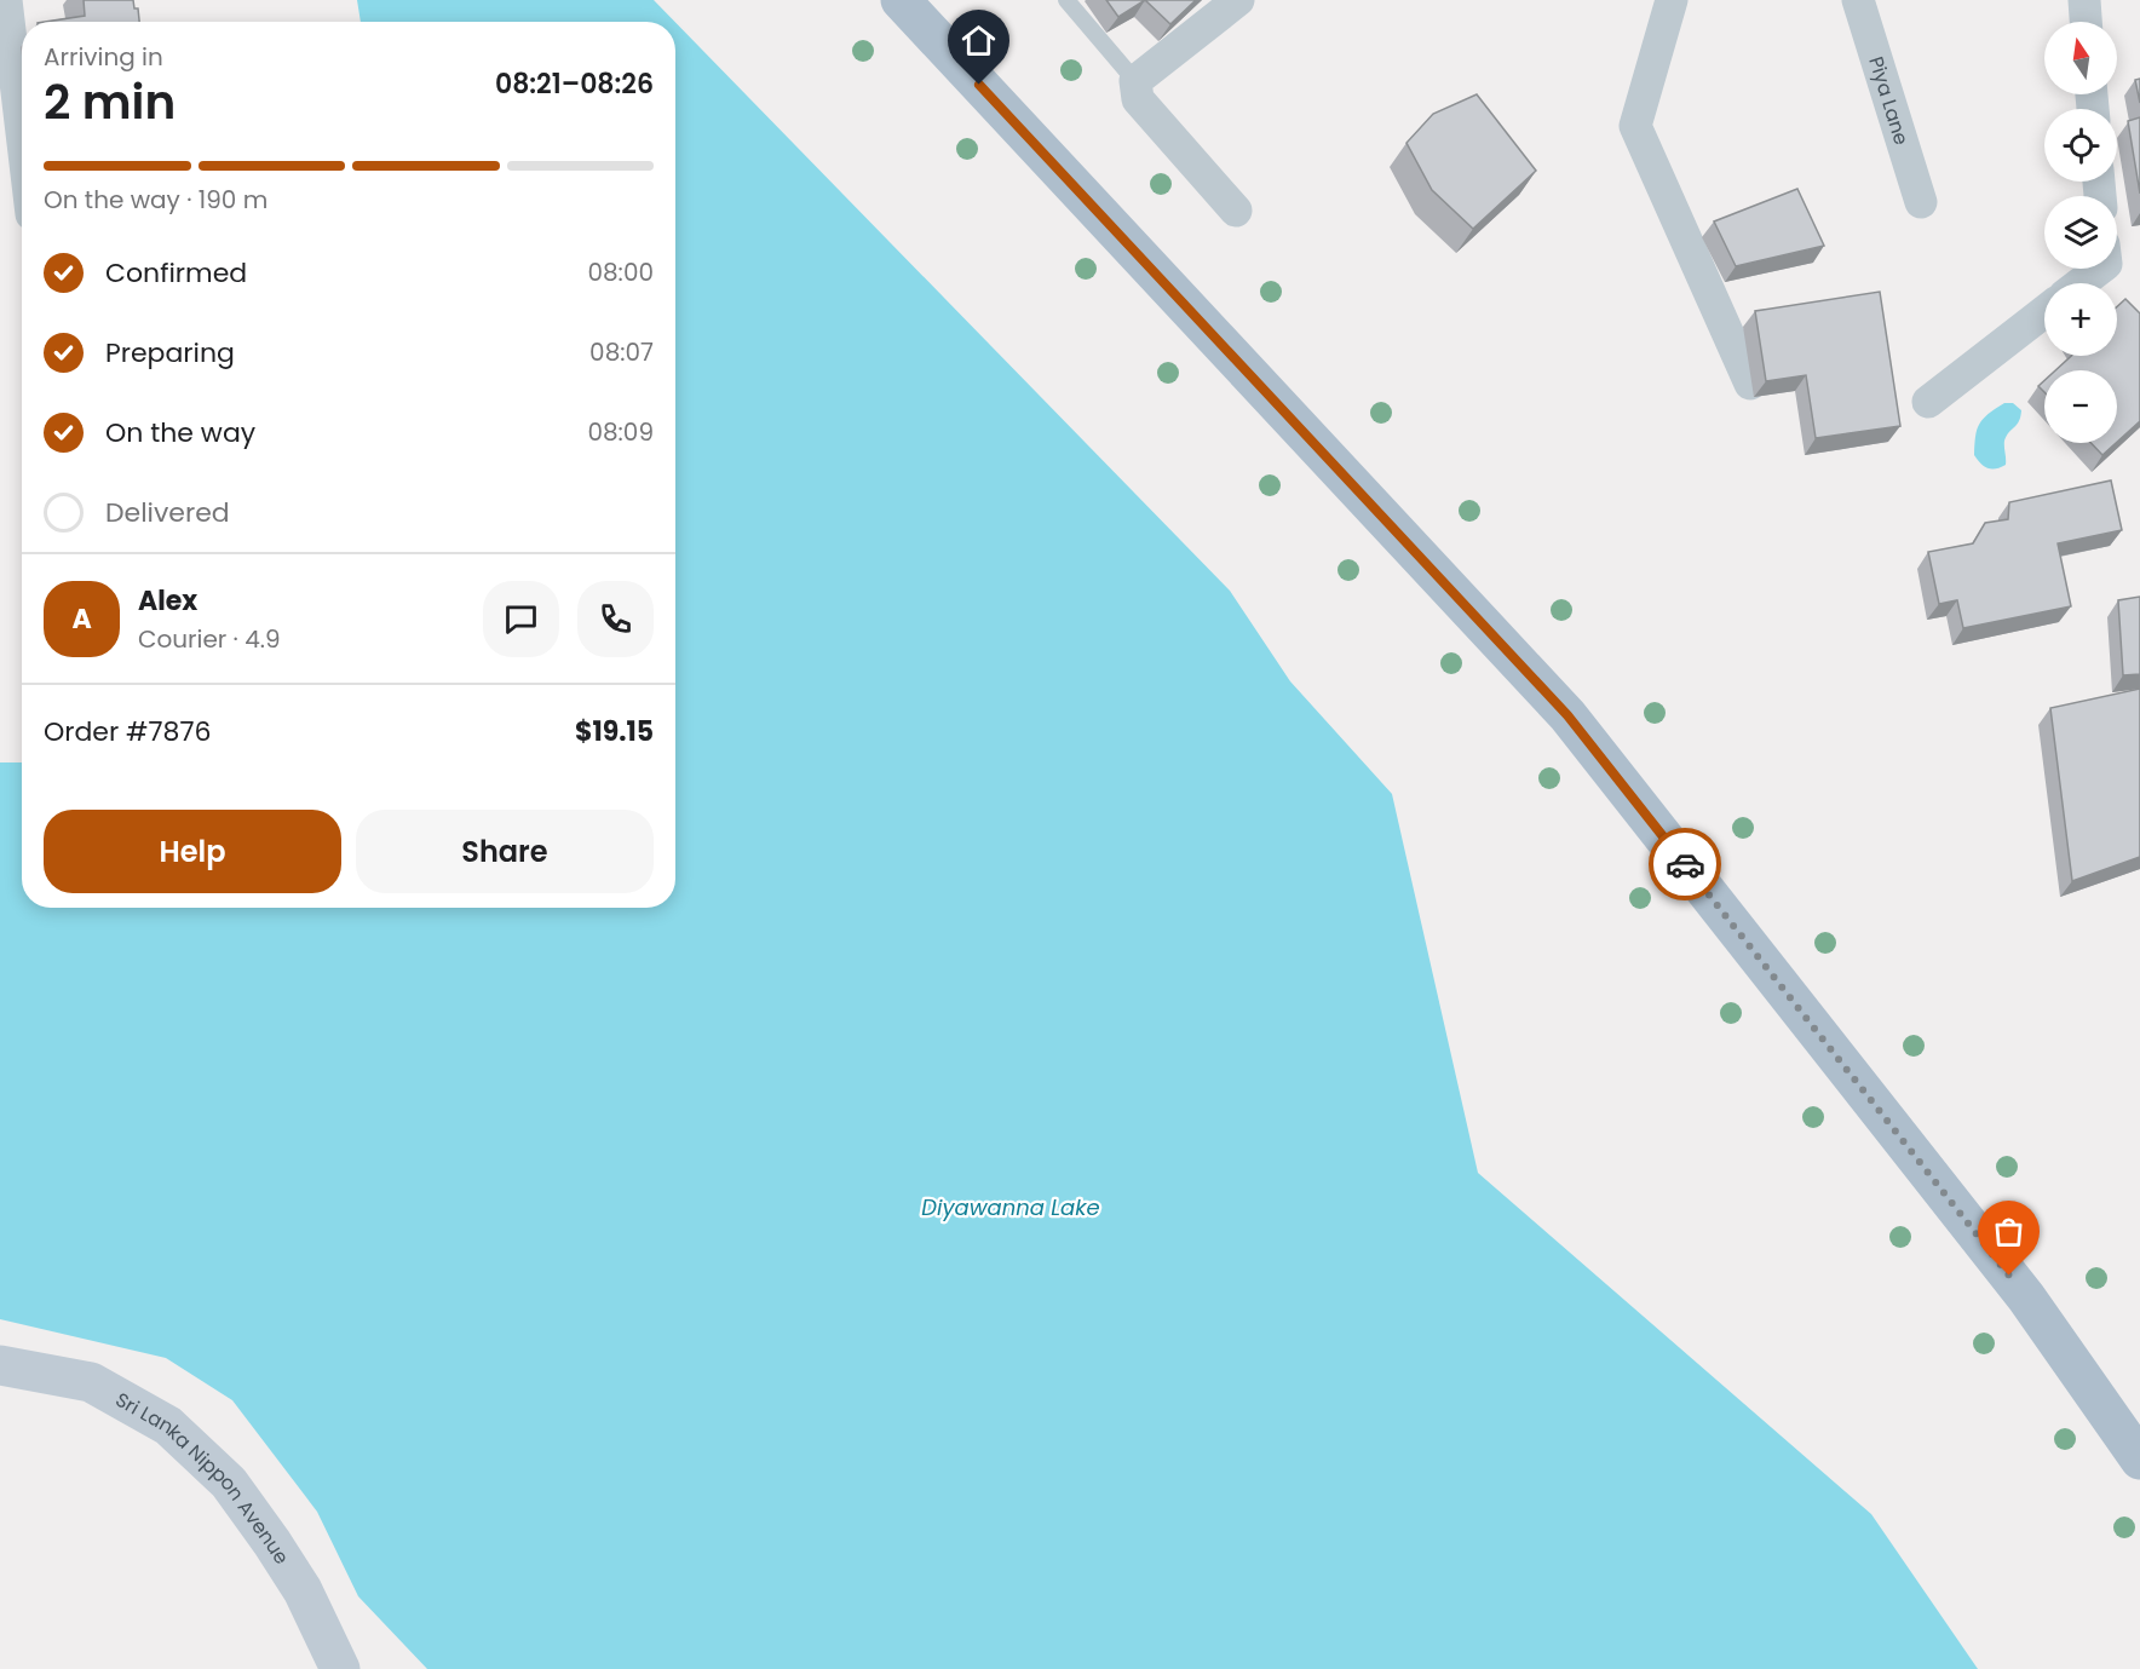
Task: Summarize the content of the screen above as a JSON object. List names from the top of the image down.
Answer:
{
  "streets": {
    "street": ["Piya Lane", "Sri Lanka Nippon Avenue"]
  },
  "water": ["Diyawanna Lake"],
  "north": "top",
  "page": {
    "map_buttons": ["+", "−"],
    "heading": ["2 min", "Arriving in", "08:21–08:26"],
    "panel": [
      "Alex",
      "Courier · 4.9",
      "Order #7876",
      "$19.15"
    ],
    "bar": "On the way · 190 m",
    "list": [
      ["Confirmed", "08:00"],
      ["Preparing", "08:07"],
      ["On the way", "08:09"],
      "Delivered"
    ],
    "round": "A",
    "buttons": ["Help", "Share"]
  }
}
